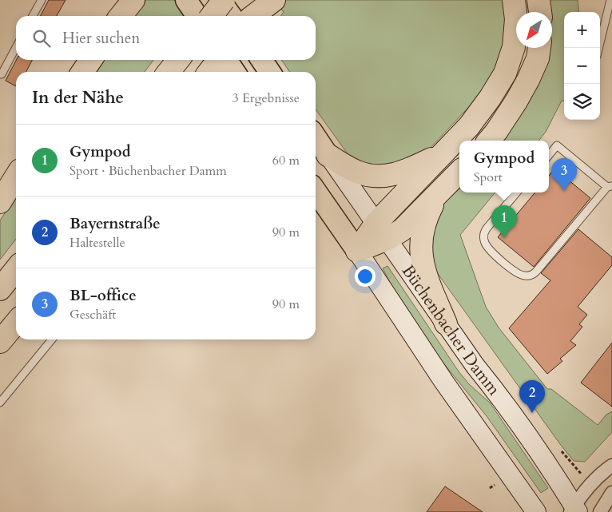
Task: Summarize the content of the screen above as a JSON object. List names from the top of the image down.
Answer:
{
  "streets": {
    "main road": ["Büchenbacher Damm"]
  },
  "north": "bottom left",
  "page": {
    "map_buttons": ["+", "−"],
    "search": "Hier suchen",
    "heading": ["In der Nähe", "3 Ergebnisse"],
    "list": [
      {
        "mark": "1",
        "name": "Gympod",
        "note": "Sport · Büchenbacher Damm",
        "value": "60 m"
      },
      {
        "mark": "2",
        "name": "Bayernstraße",
        "note": "Haltestelle",
        "value": "90 m"
      },
      {
        "mark": "3",
        "name": "BL-office",
        "note": "Geschäft",
        "value": "90 m"
      }
    ],
    "popup": ["Gympod", "Sport"],
    "pins": ["3", "1", "2"]
  }
}
